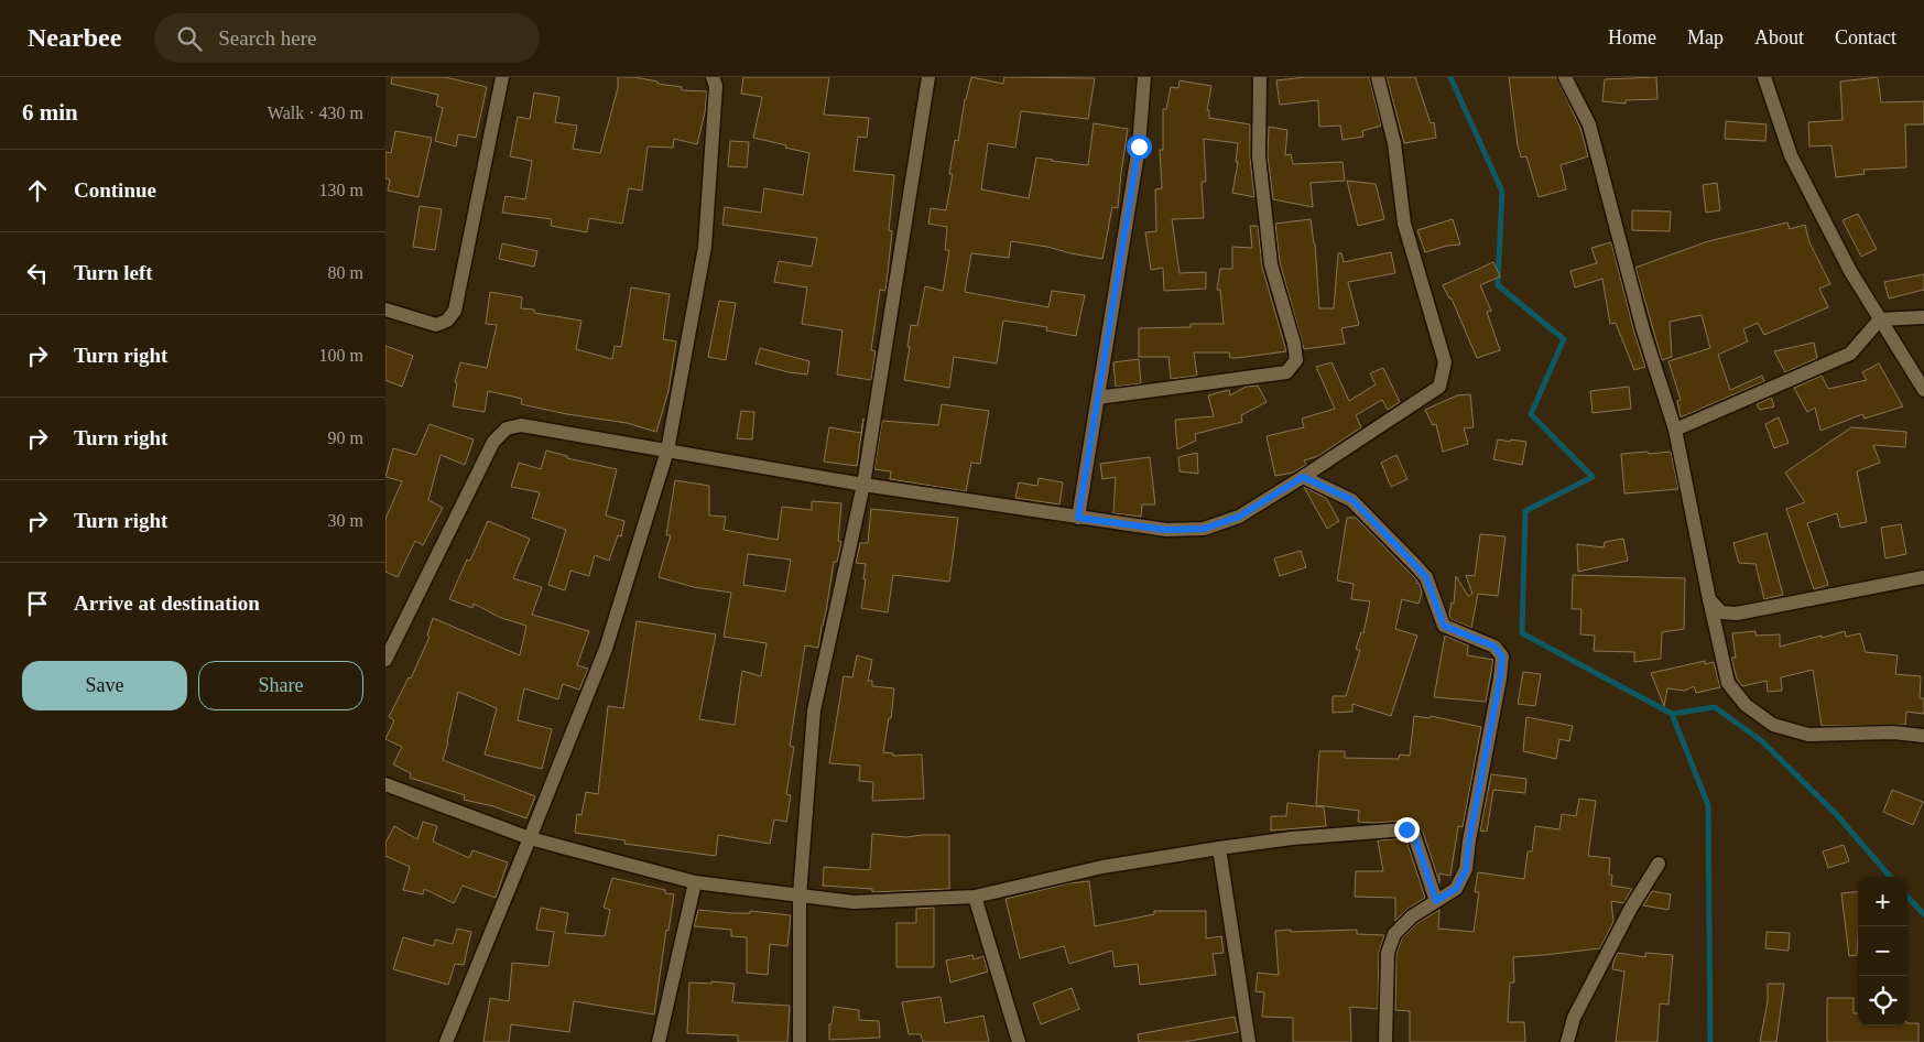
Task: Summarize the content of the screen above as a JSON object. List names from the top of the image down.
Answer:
{
  "page": {
    "header": "Nearbee",
    "search": "Search here",
    "nav": [
      "Home",
      "Map",
      "About",
      "Contact"
    ],
    "heading": ["6 min", "Walk · 430 m"],
    "list": [
      ["Continue", "130 m"],
      ["Turn left", "80 m"],
      ["Turn right", "100 m"],
      ["Turn right", "90 m"],
      ["Turn right", "30 m"],
      "Arrive at destination"
    ],
    "buttons": ["Save", "Share"],
    "map_buttons": ["+", "−"]
  }
}
